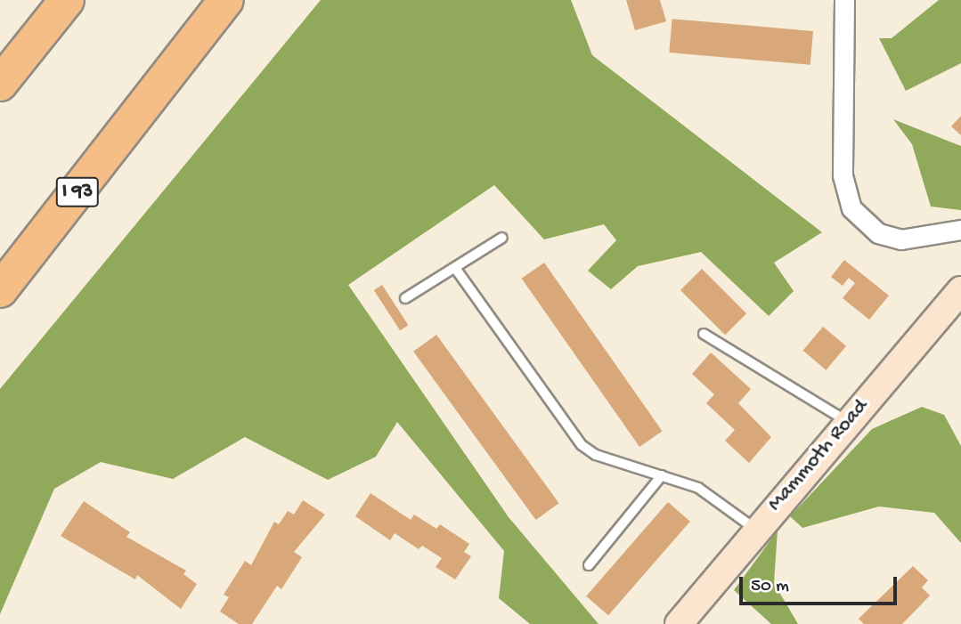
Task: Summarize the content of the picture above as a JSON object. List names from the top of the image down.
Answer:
{
  "streets": {
    "highway": ["I 93"],
    "main road": ["Mammoth Road"]
  },
  "scale_bar": "50 m"
}
